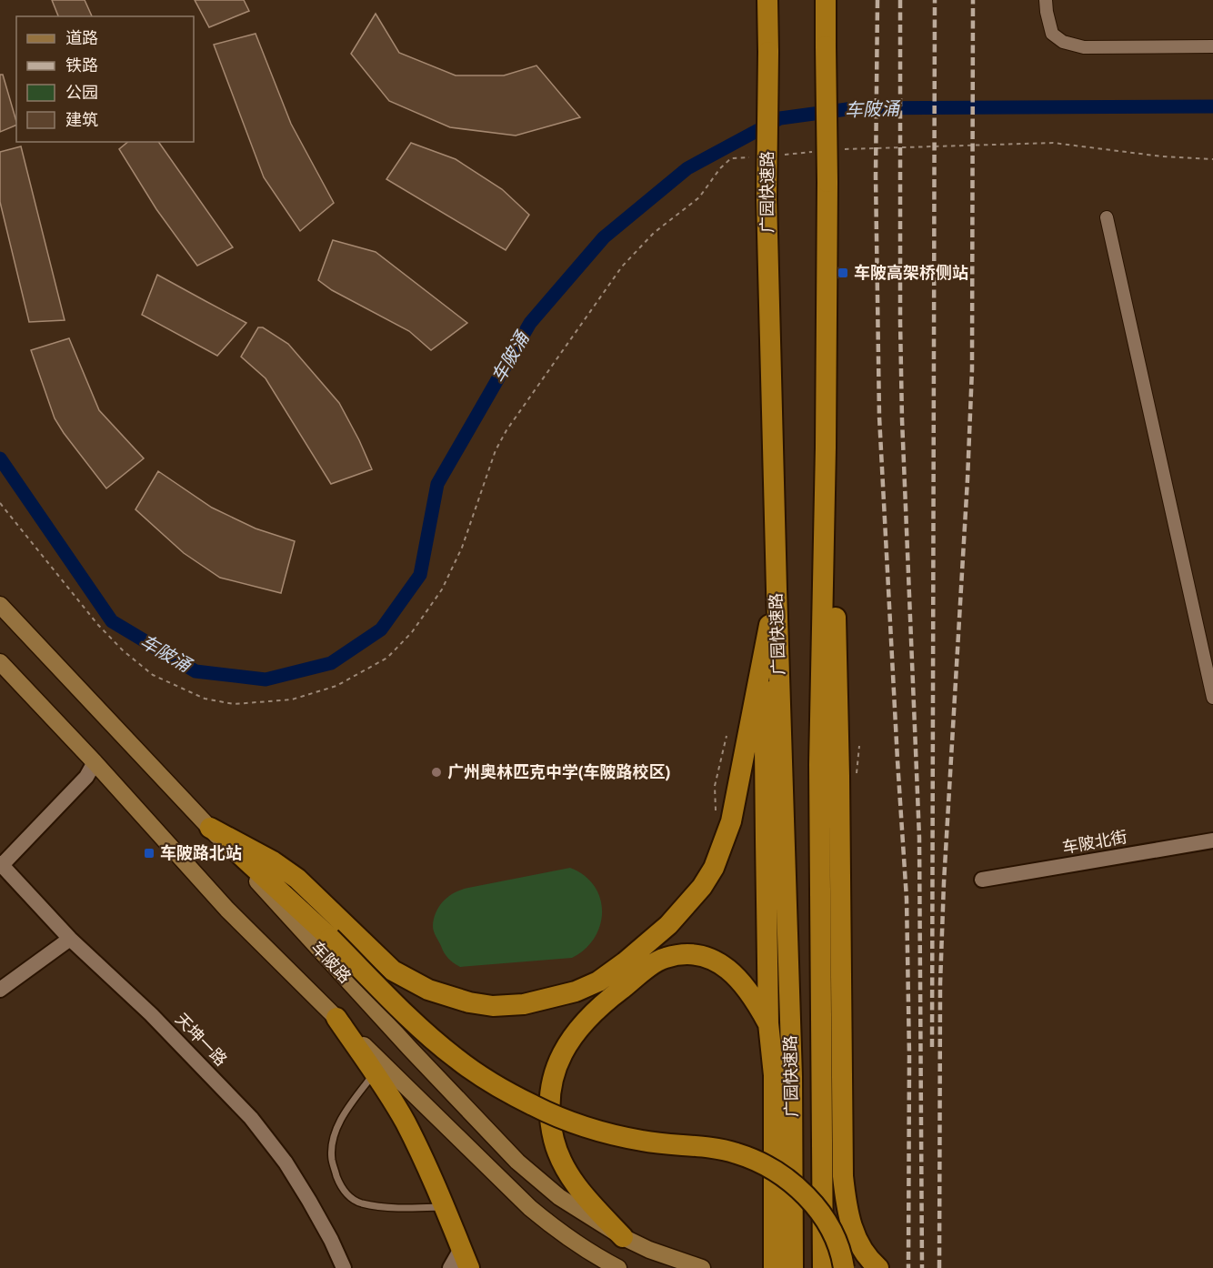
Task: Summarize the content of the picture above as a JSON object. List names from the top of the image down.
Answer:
{
  "streets": {
    "highway": ["广园快速路"],
    "main road": ["车陂路"],
    "street": ["车陂北街", "天坤一路"]
  },
  "water": ["车陂涌"],
  "places": {
    "transit": ["车陂高架桥侧站", "车陂路北站"],
    "other": ["广州奥林匹克中学(车陂路校区)"]
  },
  "legend": [
    "道路",
    "铁路",
    "公园",
    "建筑"
  ]
}
